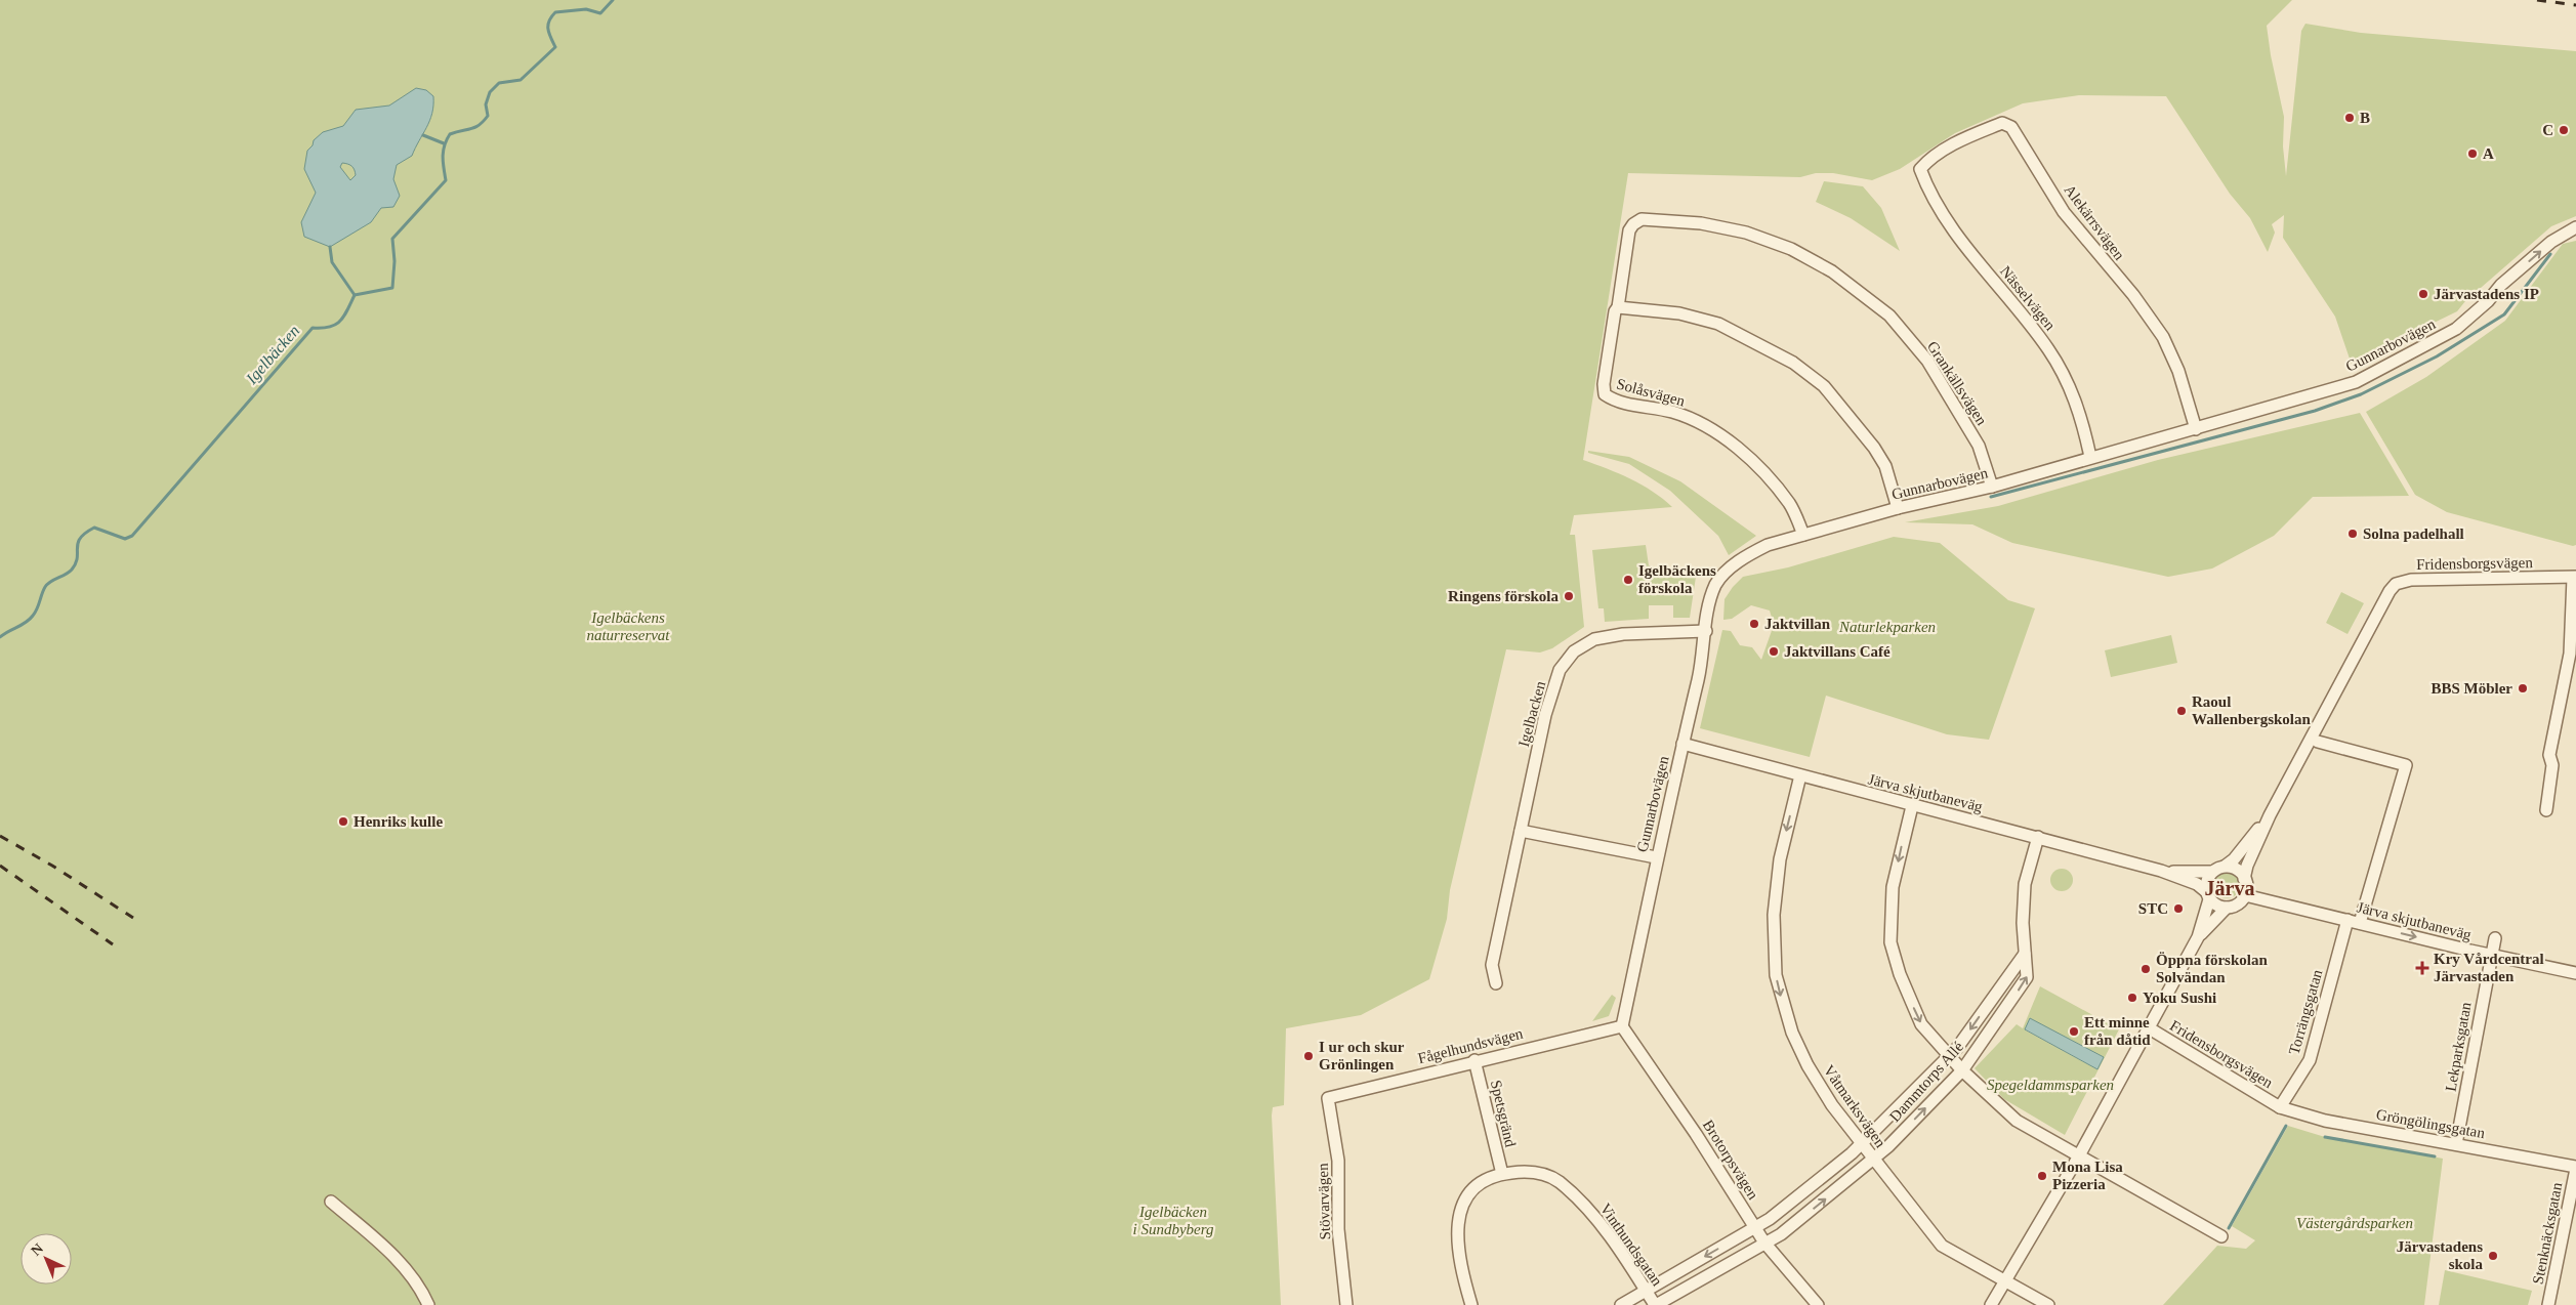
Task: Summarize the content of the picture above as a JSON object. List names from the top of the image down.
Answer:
{
  "streets": {
    "street": [
      "Alekärrsvägen",
      "Nässelvägen",
      "Gunnarbovägen",
      "Grankällsvägen",
      "Solåsvägen",
      "Fridensborgsvägen",
      "Igelbacken",
      "Järva skjutbaneväg",
      "Torrängsgatan",
      "Fågelhundsvägen",
      "Lekparksgatan",
      "Dammtorps Allé",
      "Våtmarksvägen",
      "Spetsgränd",
      "Gröngölingsgatan",
      "Brotorpsvägen",
      "Stövarvägen",
      "Stenknäcksgatan",
      "Vinthundsgatan"
    ]
  },
  "crossings": [
    ["Alekärrsvägen", "Nässelvägen"],
    ["Alekärrsvägen", "Gunnarbovägen"],
    ["Nässelvägen", "Gunnarbovägen"],
    ["Gunnarbovägen", "Grankällsvägen"],
    ["Gunnarbovägen", "Solåsvägen"],
    ["Gunnarbovägen", "Igelbacken"],
    ["Gunnarbovägen", "Järva skjutbaneväg"],
    ["Gunnarbovägen", "Fågelhundsvägen"],
    ["Gunnarbovägen", "Brotorpsvägen"],
    ["Grankällsvägen", "Solåsvägen"],
    ["Fridensborgsvägen", "Järva skjutbaneväg"],
    ["Fridensborgsvägen", "Torrängsgatan"],
    ["Fridensborgsvägen", "Våtmarksvägen"],
    ["Fridensborgsvägen", "Gröngölingsgatan"],
    ["Järva skjutbaneväg", "Torrängsgatan"],
    ["Järva skjutbaneväg", "Lekparksgatan"],
    ["Järva skjutbaneväg", "Dammtorps Allé"],
    ["Järva skjutbaneväg", "Våtmarksvägen"],
    ["Torrängsgatan", "Gröngölingsgatan"],
    ["Fågelhundsvägen", "Spetsgränd"],
    ["Fågelhundsvägen", "Brotorpsvägen"],
    ["Fågelhundsvägen", "Stövarvägen"],
    ["Lekparksgatan", "Gröngölingsgatan"],
    ["Dammtorps Allé", "Våtmarksvägen"],
    ["Dammtorps Allé", "Brotorpsvägen"],
    ["Dammtorps Allé", "Vinthundsgatan"],
    ["Spetsgränd", "Vinthundsgatan"],
    ["Gröngölingsgatan", "Stenknäcksgatan"]
  ],
  "one_way": ["Våtmarksvägen"],
  "districts": ["Järva"],
  "water": ["Igelbäcken"],
  "parks": [
    "Igelbäckens naturreservat",
    "Naturlekparken",
    "Spegeldammsparken",
    "Igelbäcken i Sundbyberg",
    "Västergårdsparken"
  ],
  "places": {
    "other": [
      "B",
      "C",
      "A",
      "Järvastadens IP",
      "Solna padelhall",
      "Igelbäckens förskola",
      "Ringens förskola",
      "Jaktvillan",
      "Jaktvillans Café",
      "BBS Möbler",
      "Raoul Wallenbergskolan",
      "Henriks kulle",
      "STC",
      "Öppna förskolan Solvändan",
      "Yoku Sushi",
      "Ett minne från dåtid",
      "I ur och skur Grönlingen",
      "Mona Lisa Pizzeria",
      "Järvastadens skola"
    ],
    "health": ["Kry Vårdcentral Järvastaden"]
  },
  "north": "top left"
}
